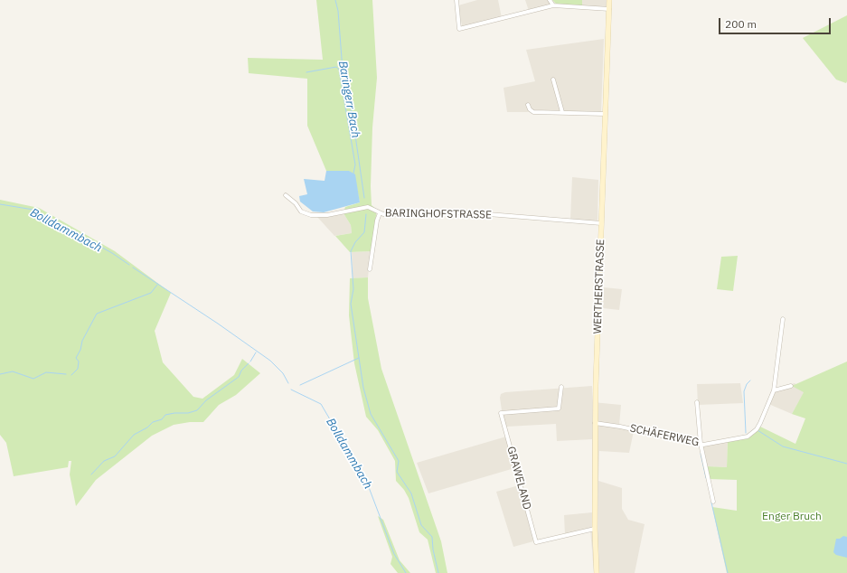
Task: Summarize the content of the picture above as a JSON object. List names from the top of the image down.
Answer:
{
  "streets": {
    "main road": ["WERTHERSTRASSE"],
    "street": ["BARINGHOFSTRASSE", "SCHÄFERWEG", "GRAWELAND"]
  },
  "crossings": [
    ["BARINGHOFSTRASSE", "WERTHERSTRASSE"],
    ["WERTHERSTRASSE", "SCHÄFERWEG"],
    ["WERTHERSTRASSE", "GRAWELAND"]
  ],
  "water": ["Baringerr Bach", "Bolldammbach"],
  "parks": ["Enger Bruch"],
  "scale_bar": "200 m"
}
